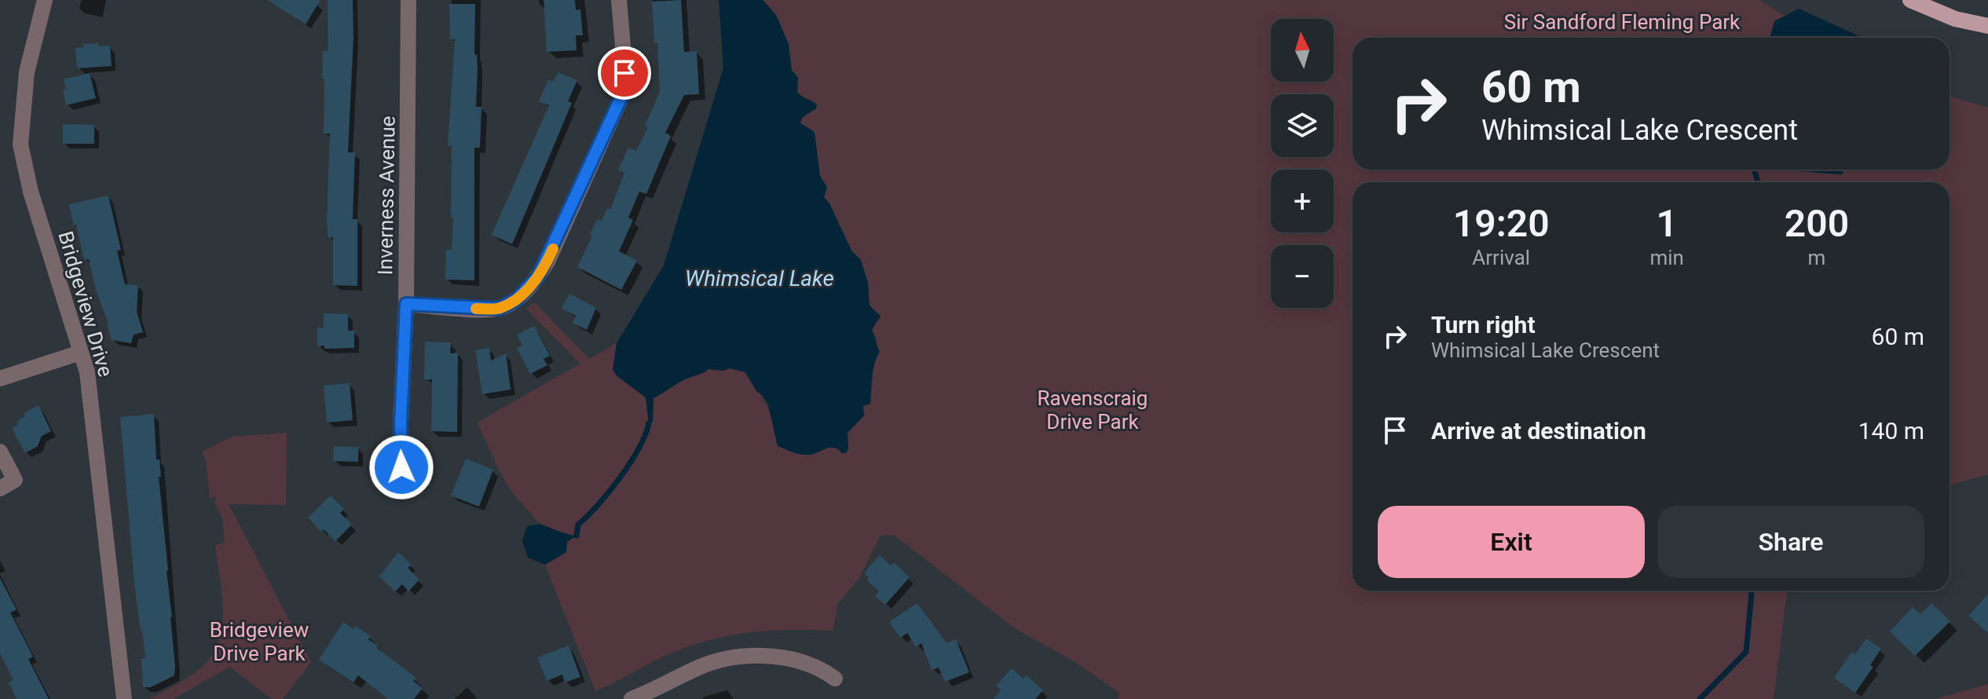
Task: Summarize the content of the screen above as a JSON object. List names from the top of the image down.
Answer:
{
  "streets": {
    "street": ["Inverness Avenue", "Bridgeview Drive"]
  },
  "water": ["Whimsical Lake"],
  "parks": ["Sir Sandford Fleming Park", "Ravenscraig Drive Park", "Bridgeview Drive Park"],
  "north": "top",
  "page": {
    "map_buttons": ["+", "−"],
    "turn": ["60 m", "Whimsical Lake Crescent"],
    "eta": [
      "19:20",
      "Arrival",
      "1",
      "min",
      "200",
      "m"
    ],
    "list": [
      {
        "name": "Turn right",
        "note": "Whimsical Lake Crescent",
        "value": "60 m"
      },
      {
        "name": "Arrive at destination",
        "value": "140 m"
      }
    ],
    "buttons": ["Exit", "Share"]
  }
}
